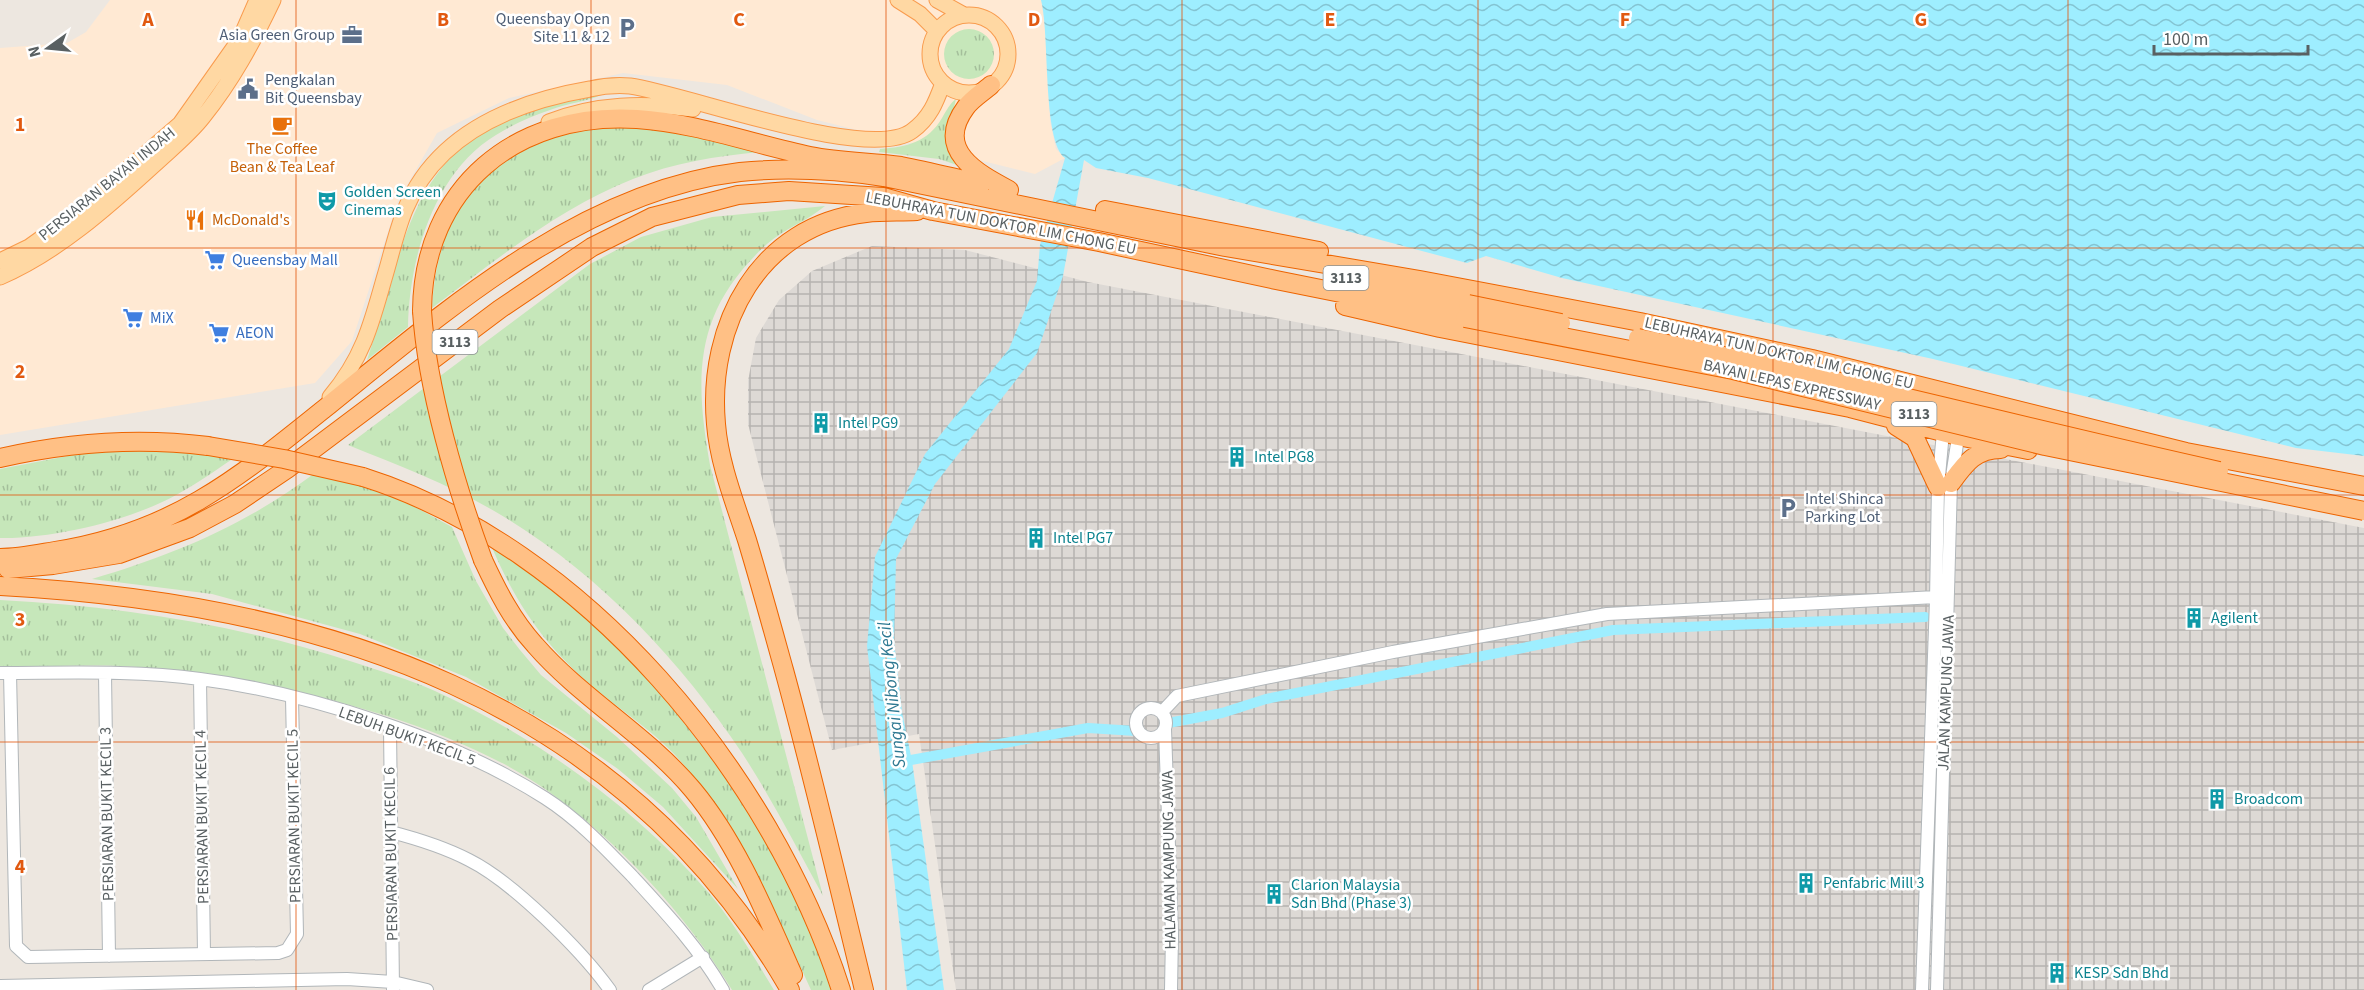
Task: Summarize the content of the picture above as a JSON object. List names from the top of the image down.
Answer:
{
  "streets": {
    "highway": ["LEBUHRAYA TUN DOKTOR LIM CHONG EU", "3113", "BAYAN LEPAS EXPRESSWAY"],
    "main road": ["PERSIARAN BAYAN INDAH"],
    "street": [
      "JALAN KAMPUNG JAWA",
      "LEBUH BUKIT KECIL 5",
      "PERSIARAN BUKIT KECIL 3",
      "PERSIARAN BUKIT KECIL 5",
      "PERSIARAN BUKIT KECIL 4",
      "PERSIARAN BUKIT KECIL 6",
      "HALAMAN KAMPUNG JAWA"
    ]
  },
  "crossings": [
    ["LEBUHRAYA TUN DOKTOR LIM CHONG EU", "BAYAN LEPAS EXPRESSWAY"],
    ["LEBUHRAYA TUN DOKTOR LIM CHONG EU", "JALAN KAMPUNG JAWA"],
    ["LEBUH BUKIT KECIL 5", "PERSIARAN BUKIT KECIL 3"],
    ["LEBUH BUKIT KECIL 5", "PERSIARAN BUKIT KECIL 5"],
    ["LEBUH BUKIT KECIL 5", "PERSIARAN BUKIT KECIL 4"],
    ["LEBUH BUKIT KECIL 5", "PERSIARAN BUKIT KECIL 6"],
    ["PERSIARAN BUKIT KECIL 5", "PERSIARAN BUKIT KECIL 4"]
  ],
  "water": ["Sungai Nibong Kecil"],
  "places": {
    "parking": ["Queensbay Open Site 11 & 12", "Intel Shinca Parking Lot"],
    "office": ["Asia Green Group"],
    "public building": ["Pengkalan Bit Queensbay"],
    "cafe": ["The Coffee Bean & Tea Leaf"],
    "theatre": ["Golden Screen Cinemas"],
    "restaurant": ["McDonald's"],
    "supermarket": ["Queensbay Mall", "MiX", "AEON"],
    "building": [
      "Intel PG9",
      "Intel PG8",
      "Intel PG7",
      "Agilent",
      "Broadcom",
      "Penfabric Mill 3",
      "Clarion Malaysia Sdn Bhd (Phase 3)",
      "KESP Sdn Bhd"
    ]
  },
  "scale_bar": "100 m",
  "north": "left",
  "grid": {
    "columns": [
      "A",
      "B",
      "C",
      "D",
      "E",
      "F",
      "G"
    ],
    "rows": [
      "1",
      "2",
      "3",
      "4"
    ]
  }
}
